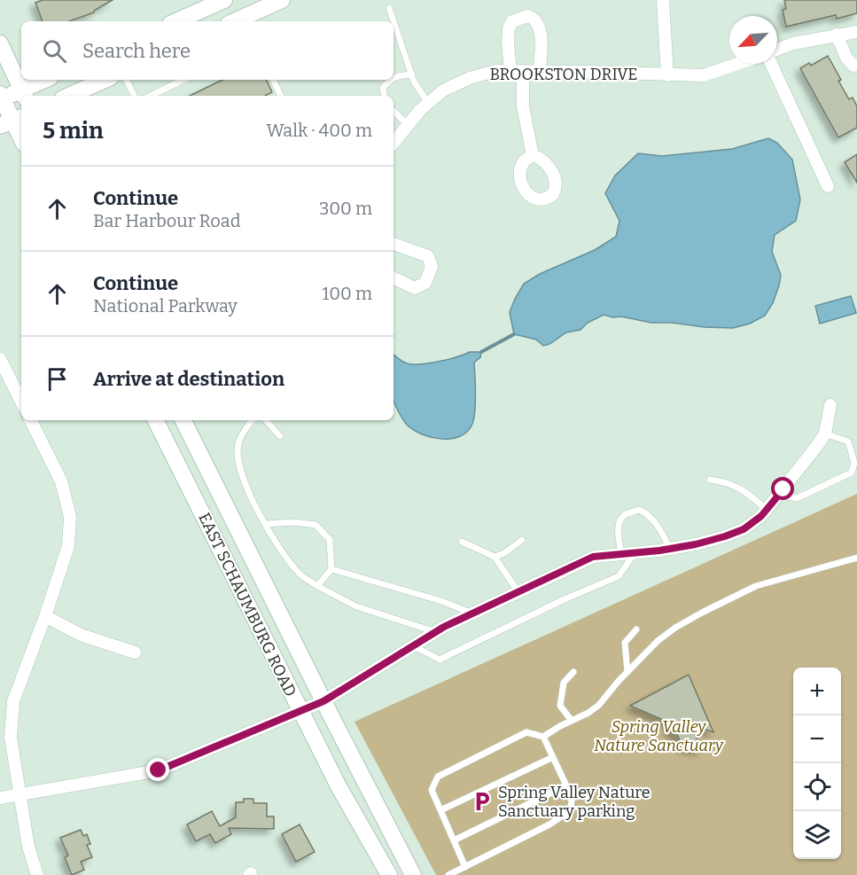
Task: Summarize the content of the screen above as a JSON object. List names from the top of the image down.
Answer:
{
  "streets": {
    "main road": ["EAST SCHAUMBURG ROAD"],
    "street": ["BROOKSTON DRIVE"]
  },
  "parks": ["Spring Valley Nature Sanctuary"],
  "places": {
    "parking": ["Spring Valley Nature Sanctuary parking"]
  },
  "north": "bottom left",
  "page": {
    "search": "Search here",
    "heading": ["5 min", "Walk · 400 m"],
    "list": [
      ["Continue", "Bar Harbour Road", "300 m"],
      ["Continue", "National Parkway", "100 m"],
      "Arrive at destination"
    ],
    "map_buttons": ["+", "−"]
  }
}
